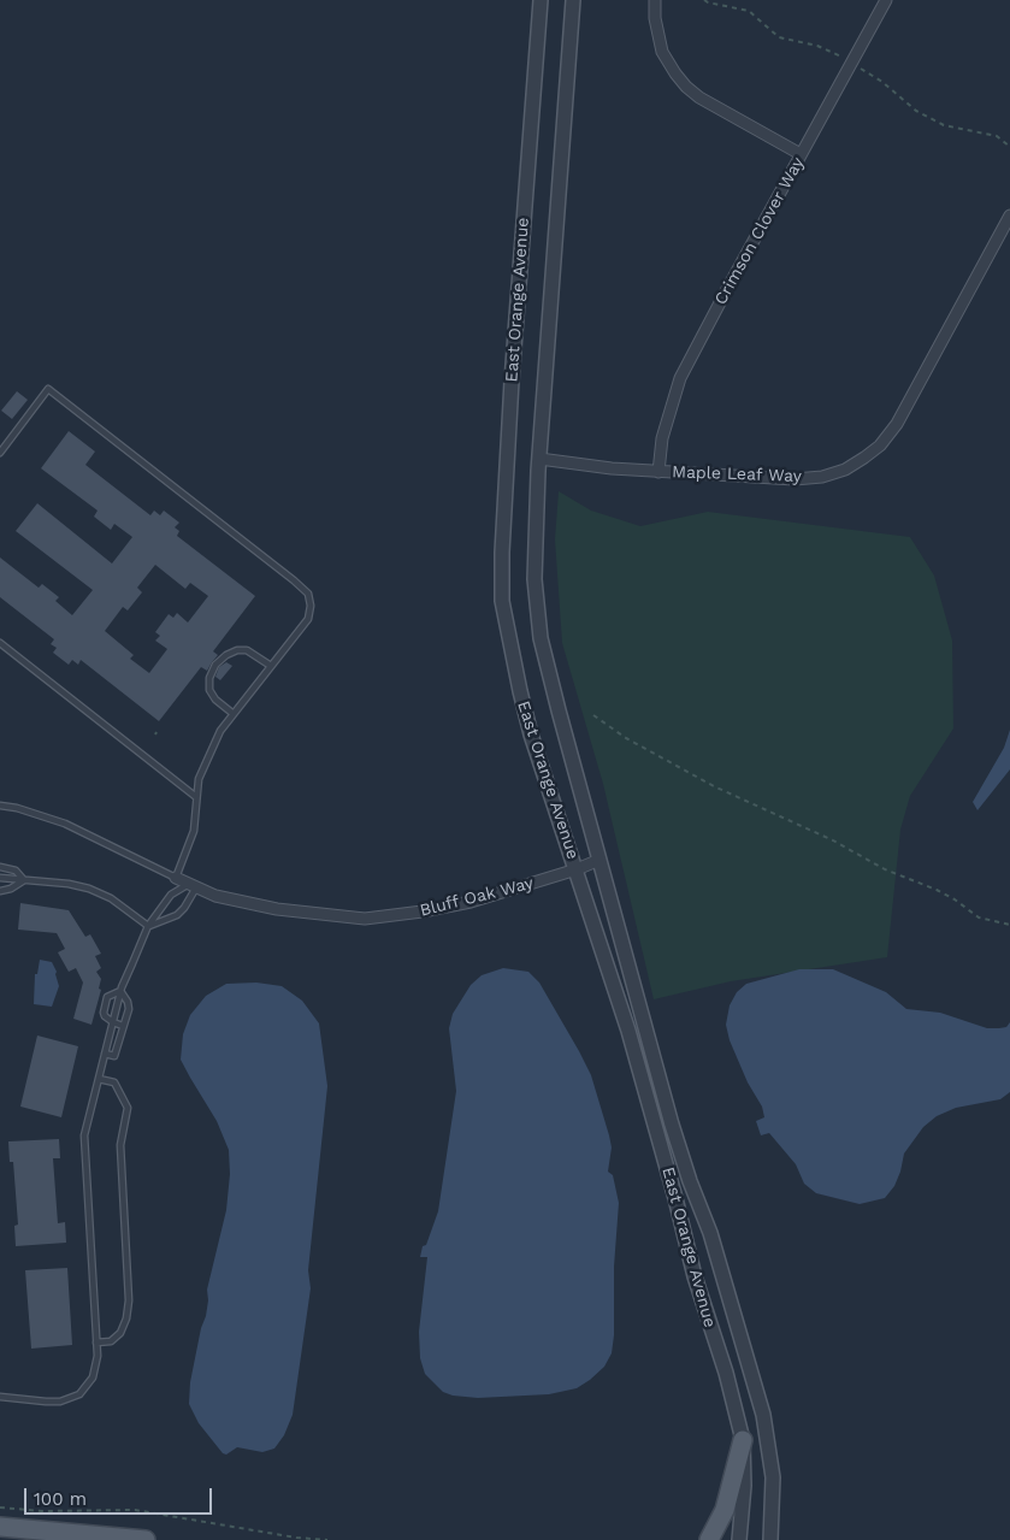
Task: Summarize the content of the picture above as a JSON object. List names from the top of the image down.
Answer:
{
  "streets": {
    "street": [
      "Crimson Clover Way",
      "East Orange Avenue",
      "Maple Leaf Way",
      "Bluff Oak Way"
    ]
  },
  "crossings": [
    ["Crimson Clover Way", "Maple Leaf Way"],
    ["East Orange Avenue", "Maple Leaf Way"],
    ["East Orange Avenue", "Bluff Oak Way"]
  ],
  "scale_bar": "100 m"
}
